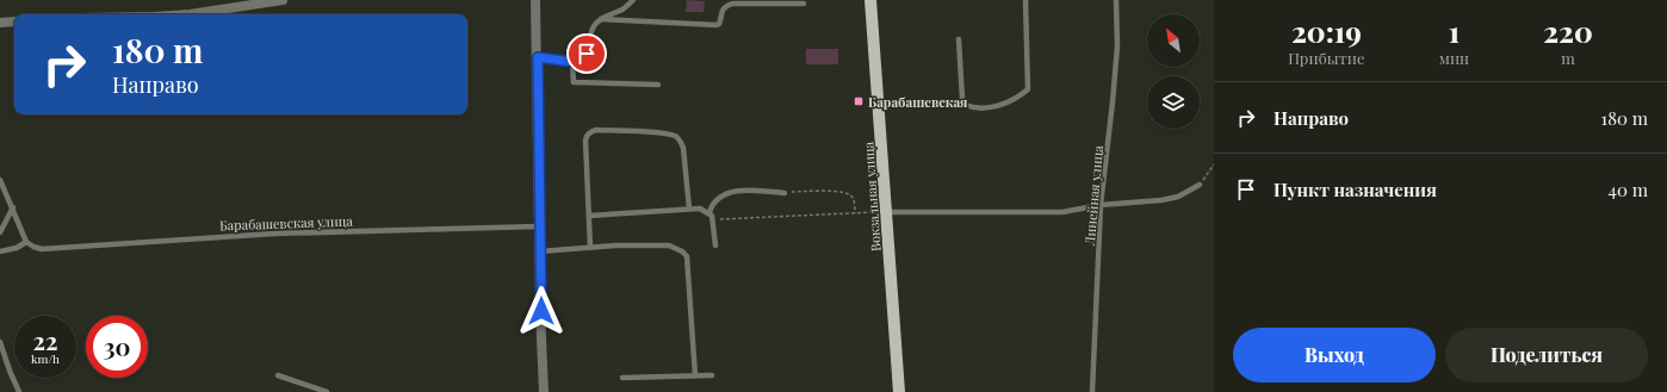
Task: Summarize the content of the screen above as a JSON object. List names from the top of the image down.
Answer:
{
  "streets": {
    "main road": ["Вокзальная улица"],
    "lane": ["Линейная улица", "Барабашевская улица"]
  },
  "places": {
    "transit": ["Барабашевская"]
  },
  "north": "top left",
  "page": {
    "eta": [
      "20:19",
      "Прибытие",
      "1",
      "мин",
      "220",
      "m"
    ],
    "turn": ["180 m", "Направо"],
    "list": [
      {
        "name": "Направо",
        "value": "180 m"
      },
      {
        "name": "Пункт назначения",
        "value": "40 m"
      }
    ],
    "speed": "22 km/h",
    "limit": "30",
    "buttons": ["Выход", "Поделиться"]
  }
}
